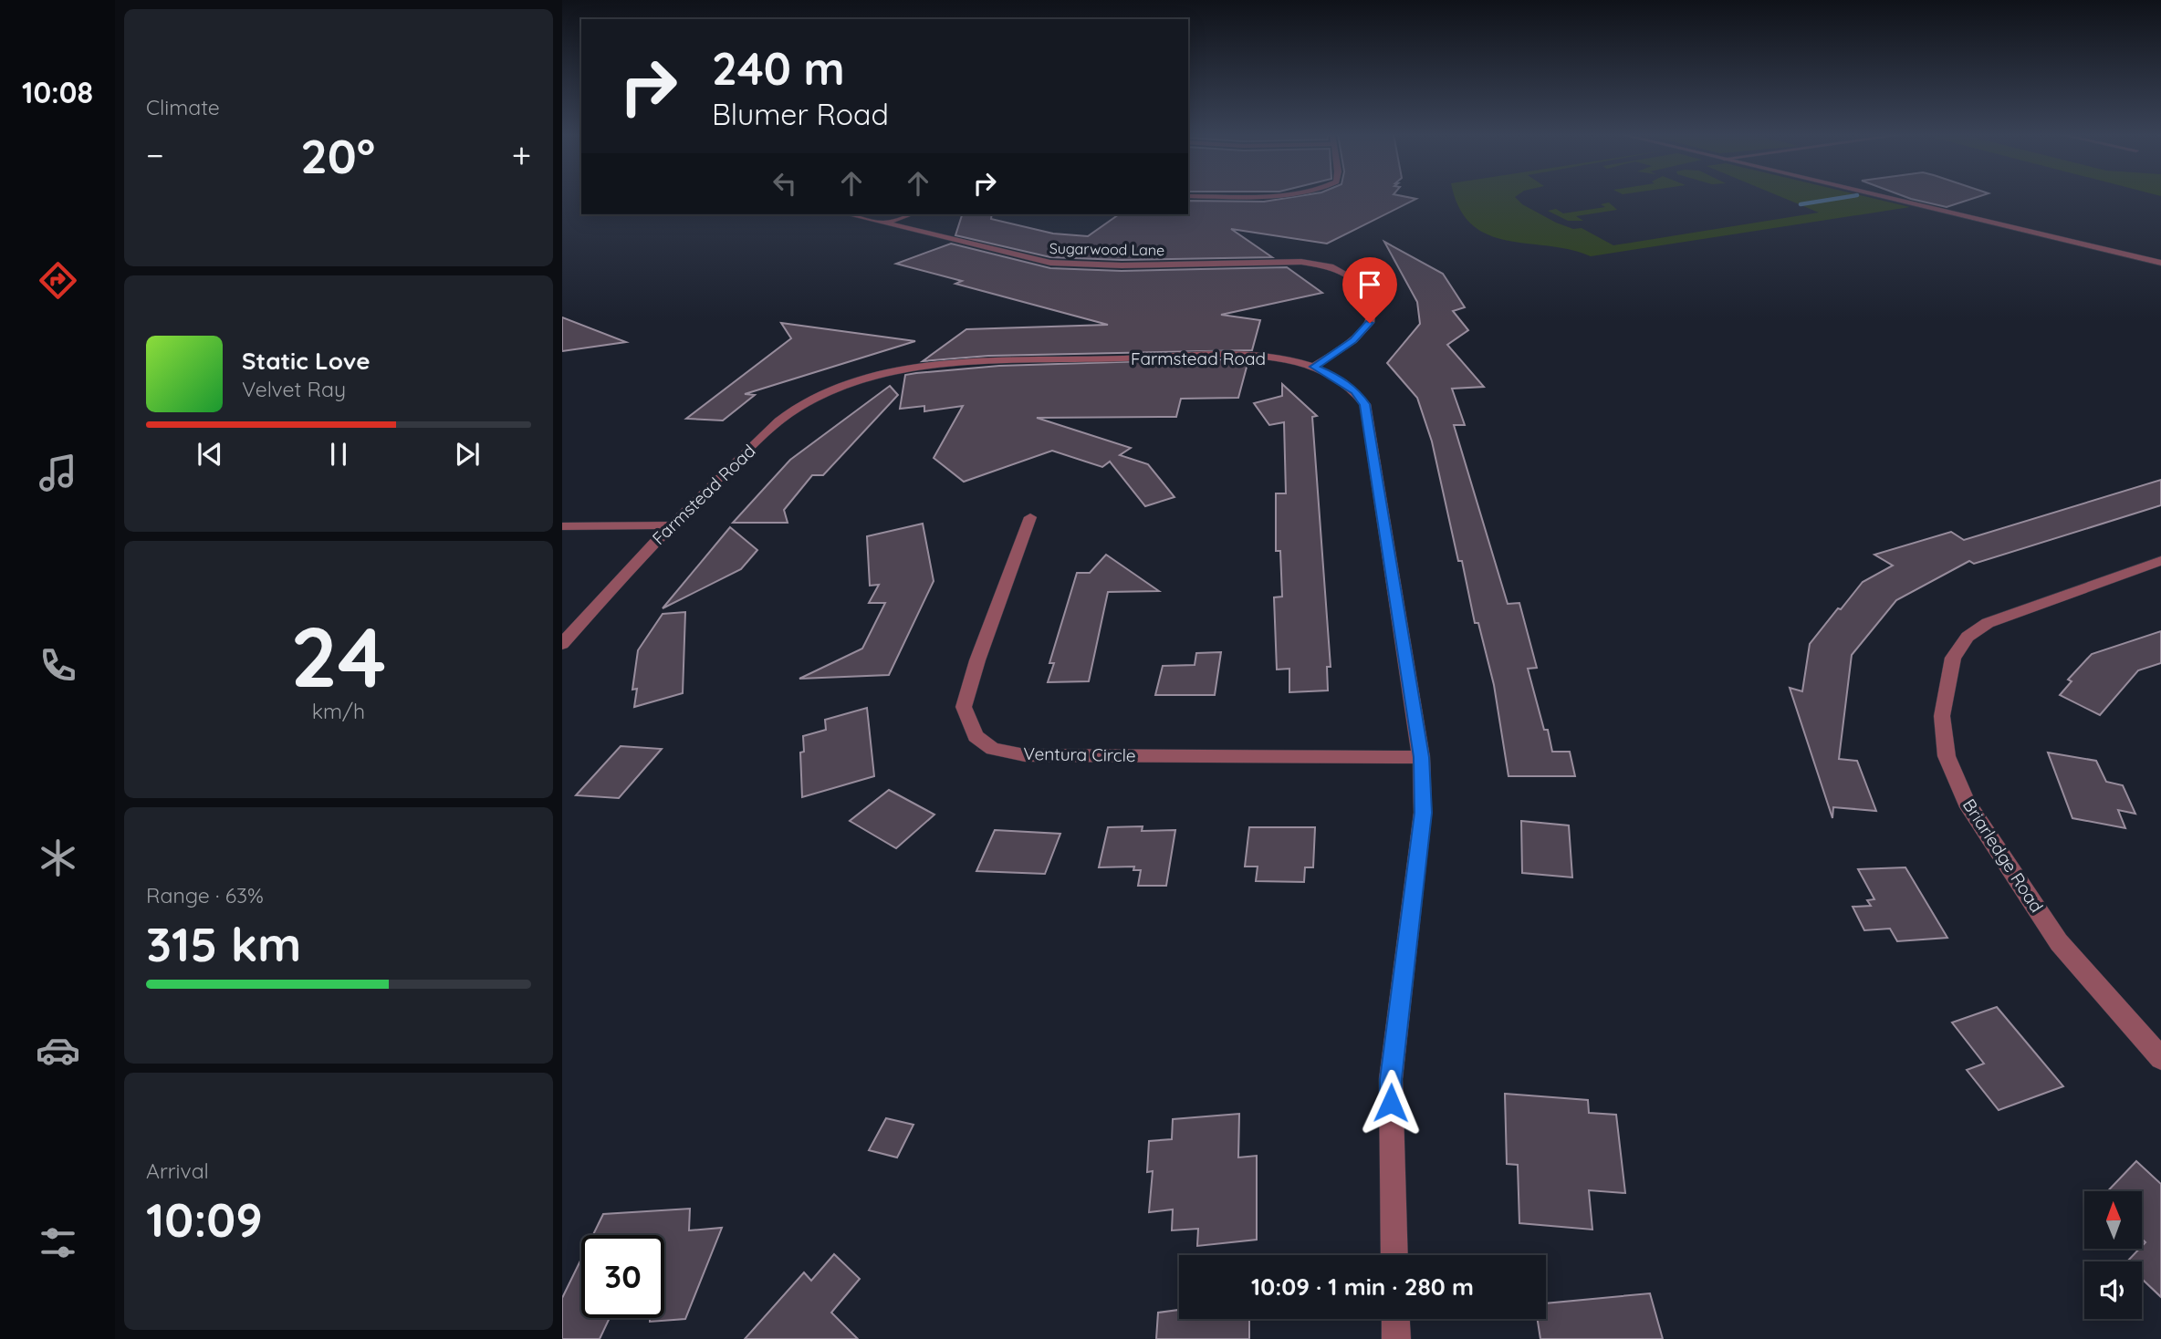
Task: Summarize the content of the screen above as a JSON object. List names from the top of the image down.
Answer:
{
  "streets": {
    "street": [
      "Sugarwood Lane",
      "Farmstead Road",
      "Ventura Circle",
      "Briarledge Road"
    ]
  },
  "crossings": [
    ["Sugarwood Lane", "Farmstead Road"],
    ["Farmstead Road", "Ventura Circle"]
  ],
  "north": "top",
  "page": {
    "tabs": "10:08",
    "tile": [
      "Climate",
      ["24", "km/h"],
      ["Range · 63%", "315 km"],
      ["Arrival", "10:09"]
    ],
    "turn": ["240 m", "Blumer Road"],
    "heat": ["−", "20°", "+"],
    "song": ["Static Love", "Velvet Ray"],
    "limit": "30",
    "trip": "10:09 · 1 min · 280 m"
  }
}
